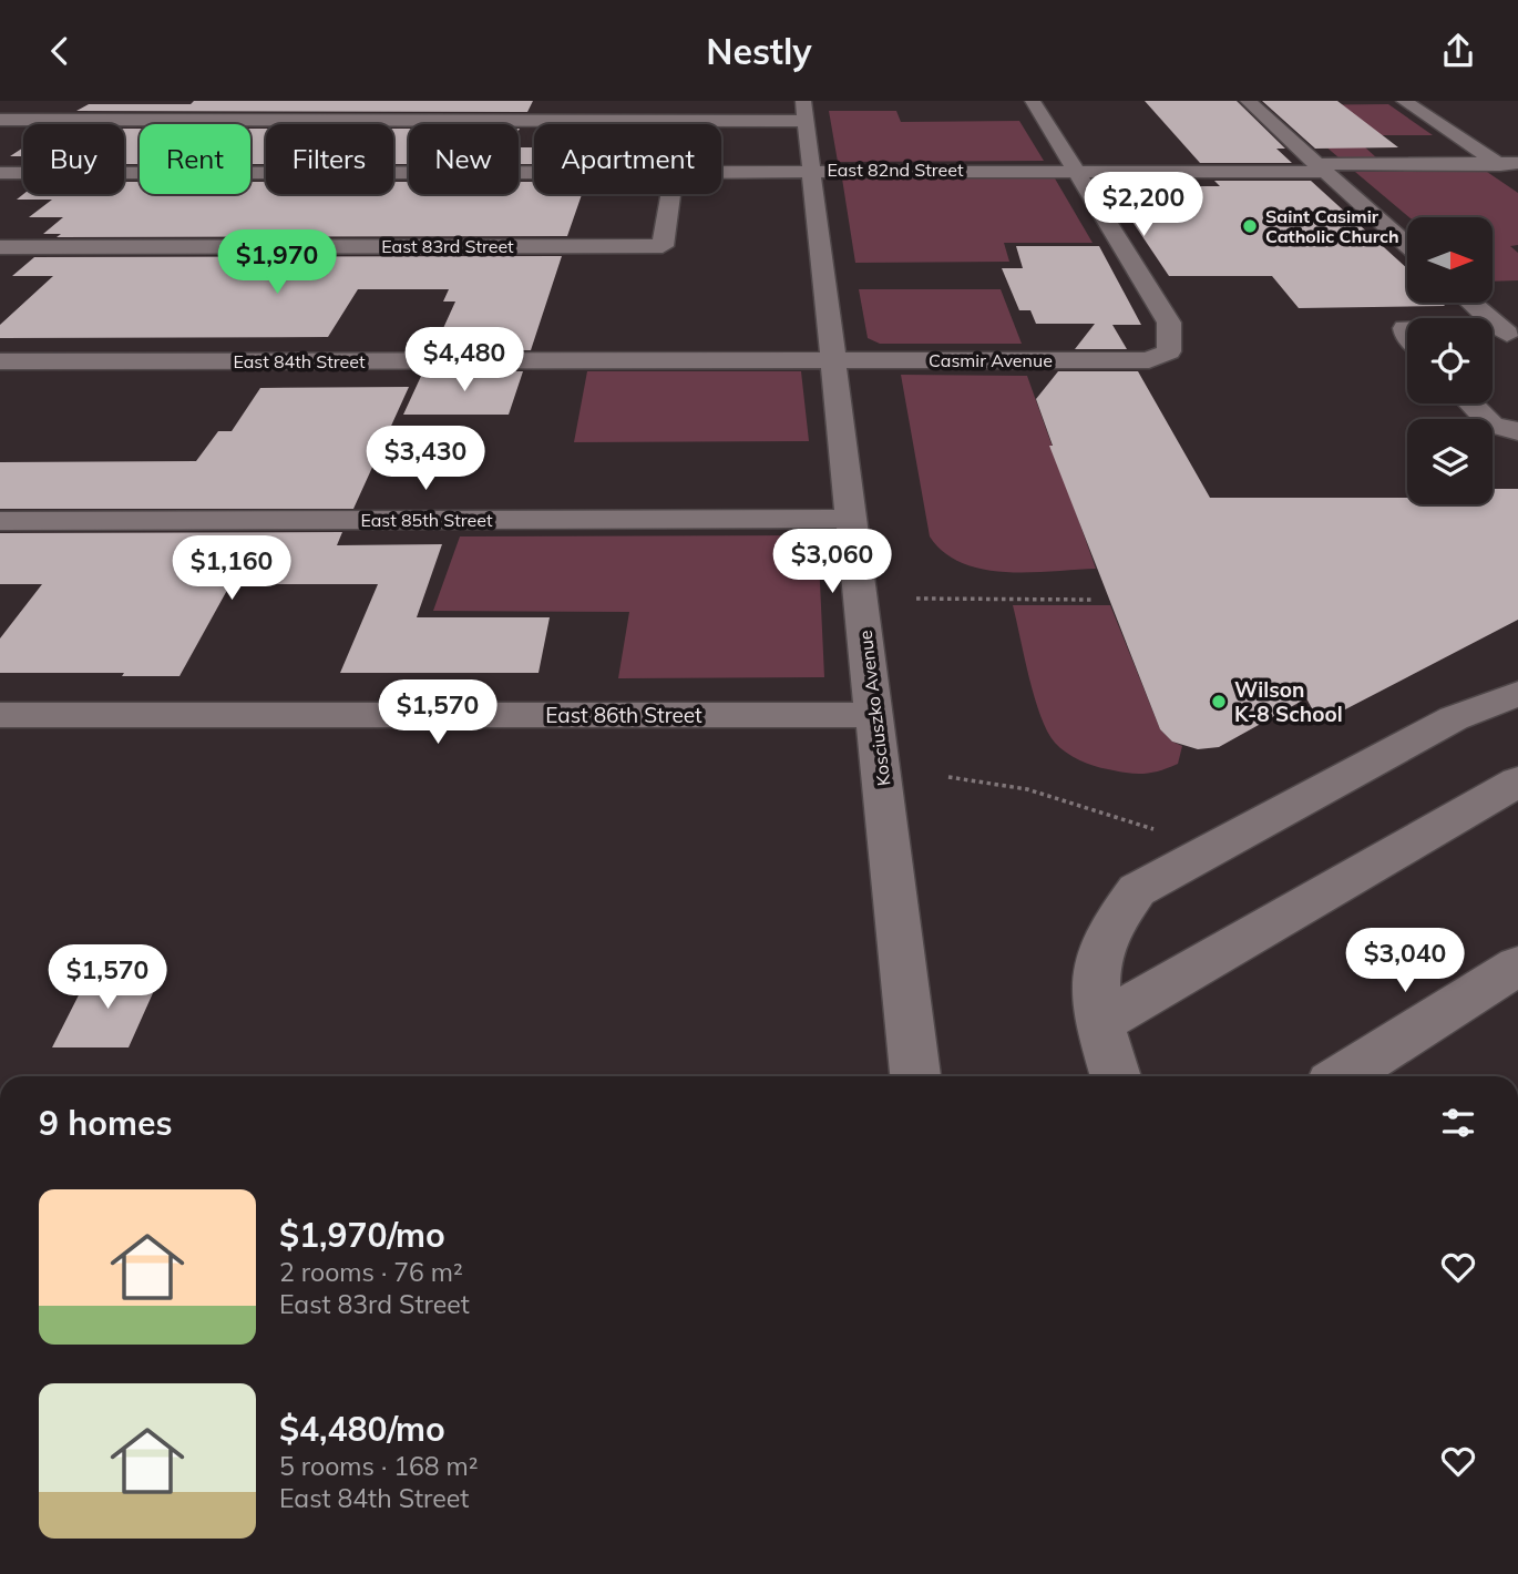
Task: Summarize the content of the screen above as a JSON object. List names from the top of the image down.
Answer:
{
  "streets": {
    "street": [
      "East 82nd Street",
      "East 83rd Street",
      "Casmir Avenue",
      "East 84th Street",
      "East 85th Street",
      "Kosciuszko Avenue",
      "East 86th Street"
    ]
  },
  "crossings": [
    ["East 82nd Street", "Casmir Avenue"],
    ["East 82nd Street", "Kosciuszko Avenue"],
    ["Casmir Avenue", "East 84th Street"],
    ["Casmir Avenue", "Kosciuszko Avenue"],
    ["East 84th Street", "Kosciuszko Avenue"],
    ["East 85th Street", "Kosciuszko Avenue"],
    ["Kosciuszko Avenue", "East 86th Street"]
  ],
  "places": ["Saint Casimir Catholic Church", "Wilson K-8 School"],
  "north": "right",
  "page": {
    "header": "Nestly",
    "chip": [
      "Buy",
      "Rent",
      "Filters",
      "New",
      "Apartment"
    ],
    "price": [
      "$2,200",
      "$1,970",
      "$4,480",
      "$3,430",
      "$3,060",
      "$1,160",
      "$1,570",
      "$3,040",
      "$1,570"
    ],
    "heading": "9 homes",
    "list": [
      {
        "name": "$1,970/mo",
        "note": "2 rooms · 76 m² · East 83rd Street"
      },
      {
        "name": "$4,480/mo",
        "note": "5 rooms · 168 m² · East 84th Street"
      }
    ]
  }
}
